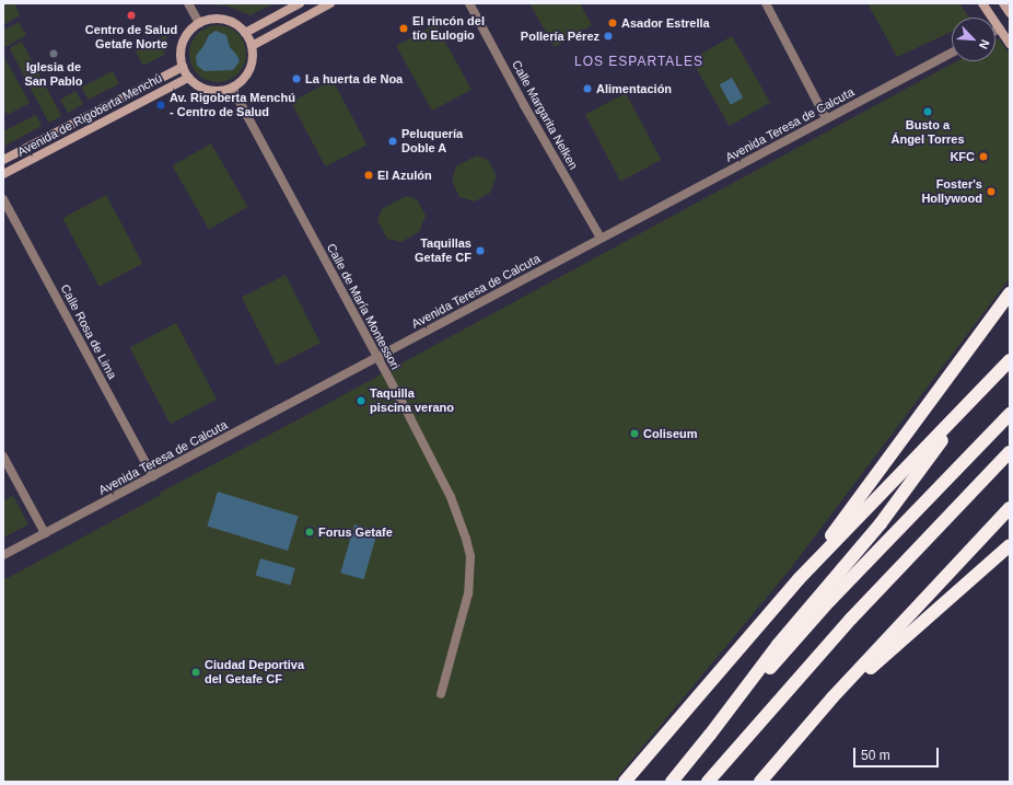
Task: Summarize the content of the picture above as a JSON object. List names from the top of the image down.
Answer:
{
  "streets": {
    "street": [
      "Avenida de Rigoberta Menchú",
      "Calle Margarita Nelken",
      "Avenida Teresa de Calcuta",
      "Calle de María Montessori",
      "Calle Rosa de Lima"
    ]
  },
  "crossings": [
    ["Avenida de Rigoberta Menchú", "Calle de María Montessori"],
    ["Calle Margarita Nelken", "Avenida Teresa de Calcuta"],
    ["Avenida Teresa de Calcuta", "Calle de María Montessori"],
    ["Avenida Teresa de Calcuta", "Calle Rosa de Lima"]
  ],
  "districts": ["LOS ESPARTALES"],
  "places": [
    "Centro de Salud Getafe Norte",
    "Asador Estrella",
    "El rincón del tío Eulogio",
    "Pollería Pérez",
    "Iglesia de San Pablo",
    "La huerta de Noa",
    "Alimentación",
    "Av. Rigoberta Menchú - Centro de Salud",
    "Busto a Ángel Torres",
    "Peluquería Doble A",
    "KFC",
    "El Azulón",
    "Foster's Hollywood",
    "Taquillas Getafe CF",
    "Taquilla piscina verano",
    "Coliseum",
    "Forus Getafe",
    "Ciudad Deportiva del Getafe CF"
  ],
  "scale_bar": "50 m",
  "north": "bottom right"
}
